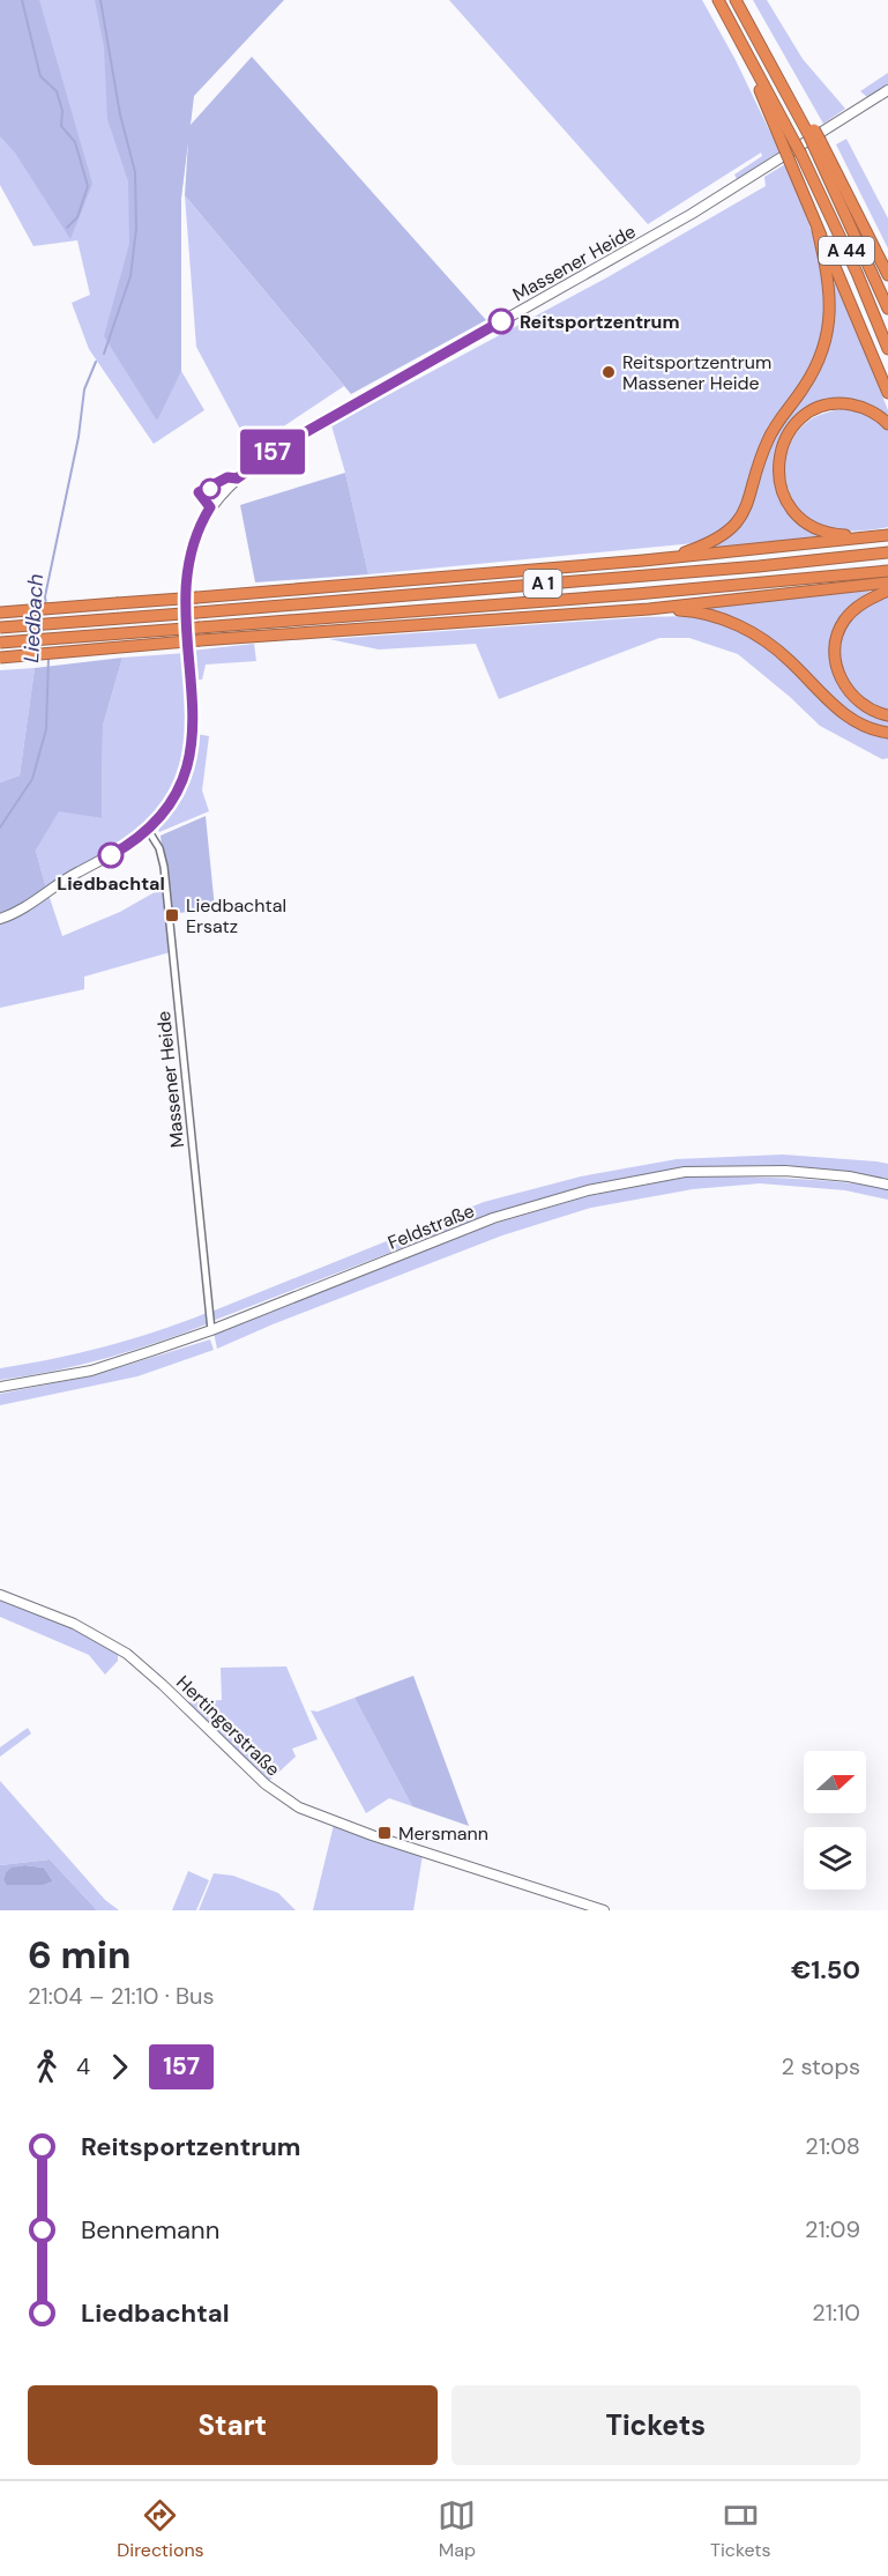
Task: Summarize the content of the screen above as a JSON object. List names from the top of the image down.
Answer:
{
  "streets": {
    "highway": ["A 44", "A 1"],
    "street": ["Massener Heide", "Feldstraße", "Hertingerstraße"]
  },
  "crossings": [
    ["Massener Heide", "Feldstraße"]
  ],
  "water": ["Liedbach"],
  "places": {
    "other": ["Reitsportzentrum", "Reitsportzentrum Massener Heide", "Liedbachtal"],
    "transit": ["Liedbachtal Ersatz", "Mersmann"]
  },
  "lines": ["bus line 157"],
  "north": "right",
  "page": {
    "on_map": "157",
    "heading": ["6 min", "21:04 – 21:10 · Bus", "€1.50"],
    "legs": ["4", "157", "2 stops"],
    "list": [
      {
        "name": "Reitsportzentrum",
        "value": "21:08"
      },
      {
        "name": "Bennemann",
        "value": "21:09"
      },
      {
        "name": "Liedbachtal",
        "value": "21:10"
      }
    ],
    "buttons": ["Start", "Tickets"],
    "tabs": ["Directions", "Map", "Tickets"]
  }
}
